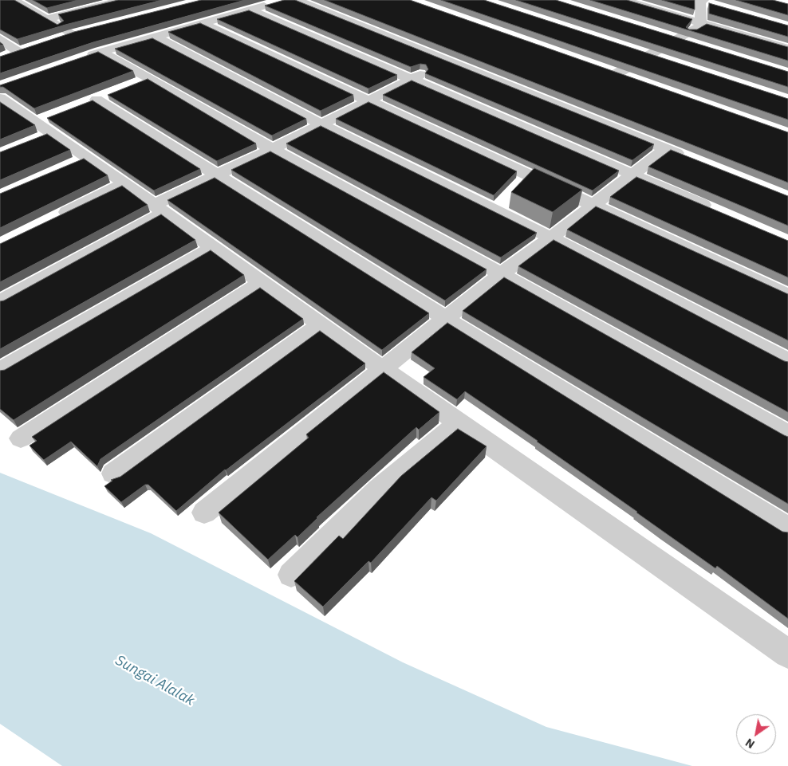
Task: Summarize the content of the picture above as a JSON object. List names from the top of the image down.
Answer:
{
  "water": ["Sungai Alalak"],
  "north": "bottom left"
}
